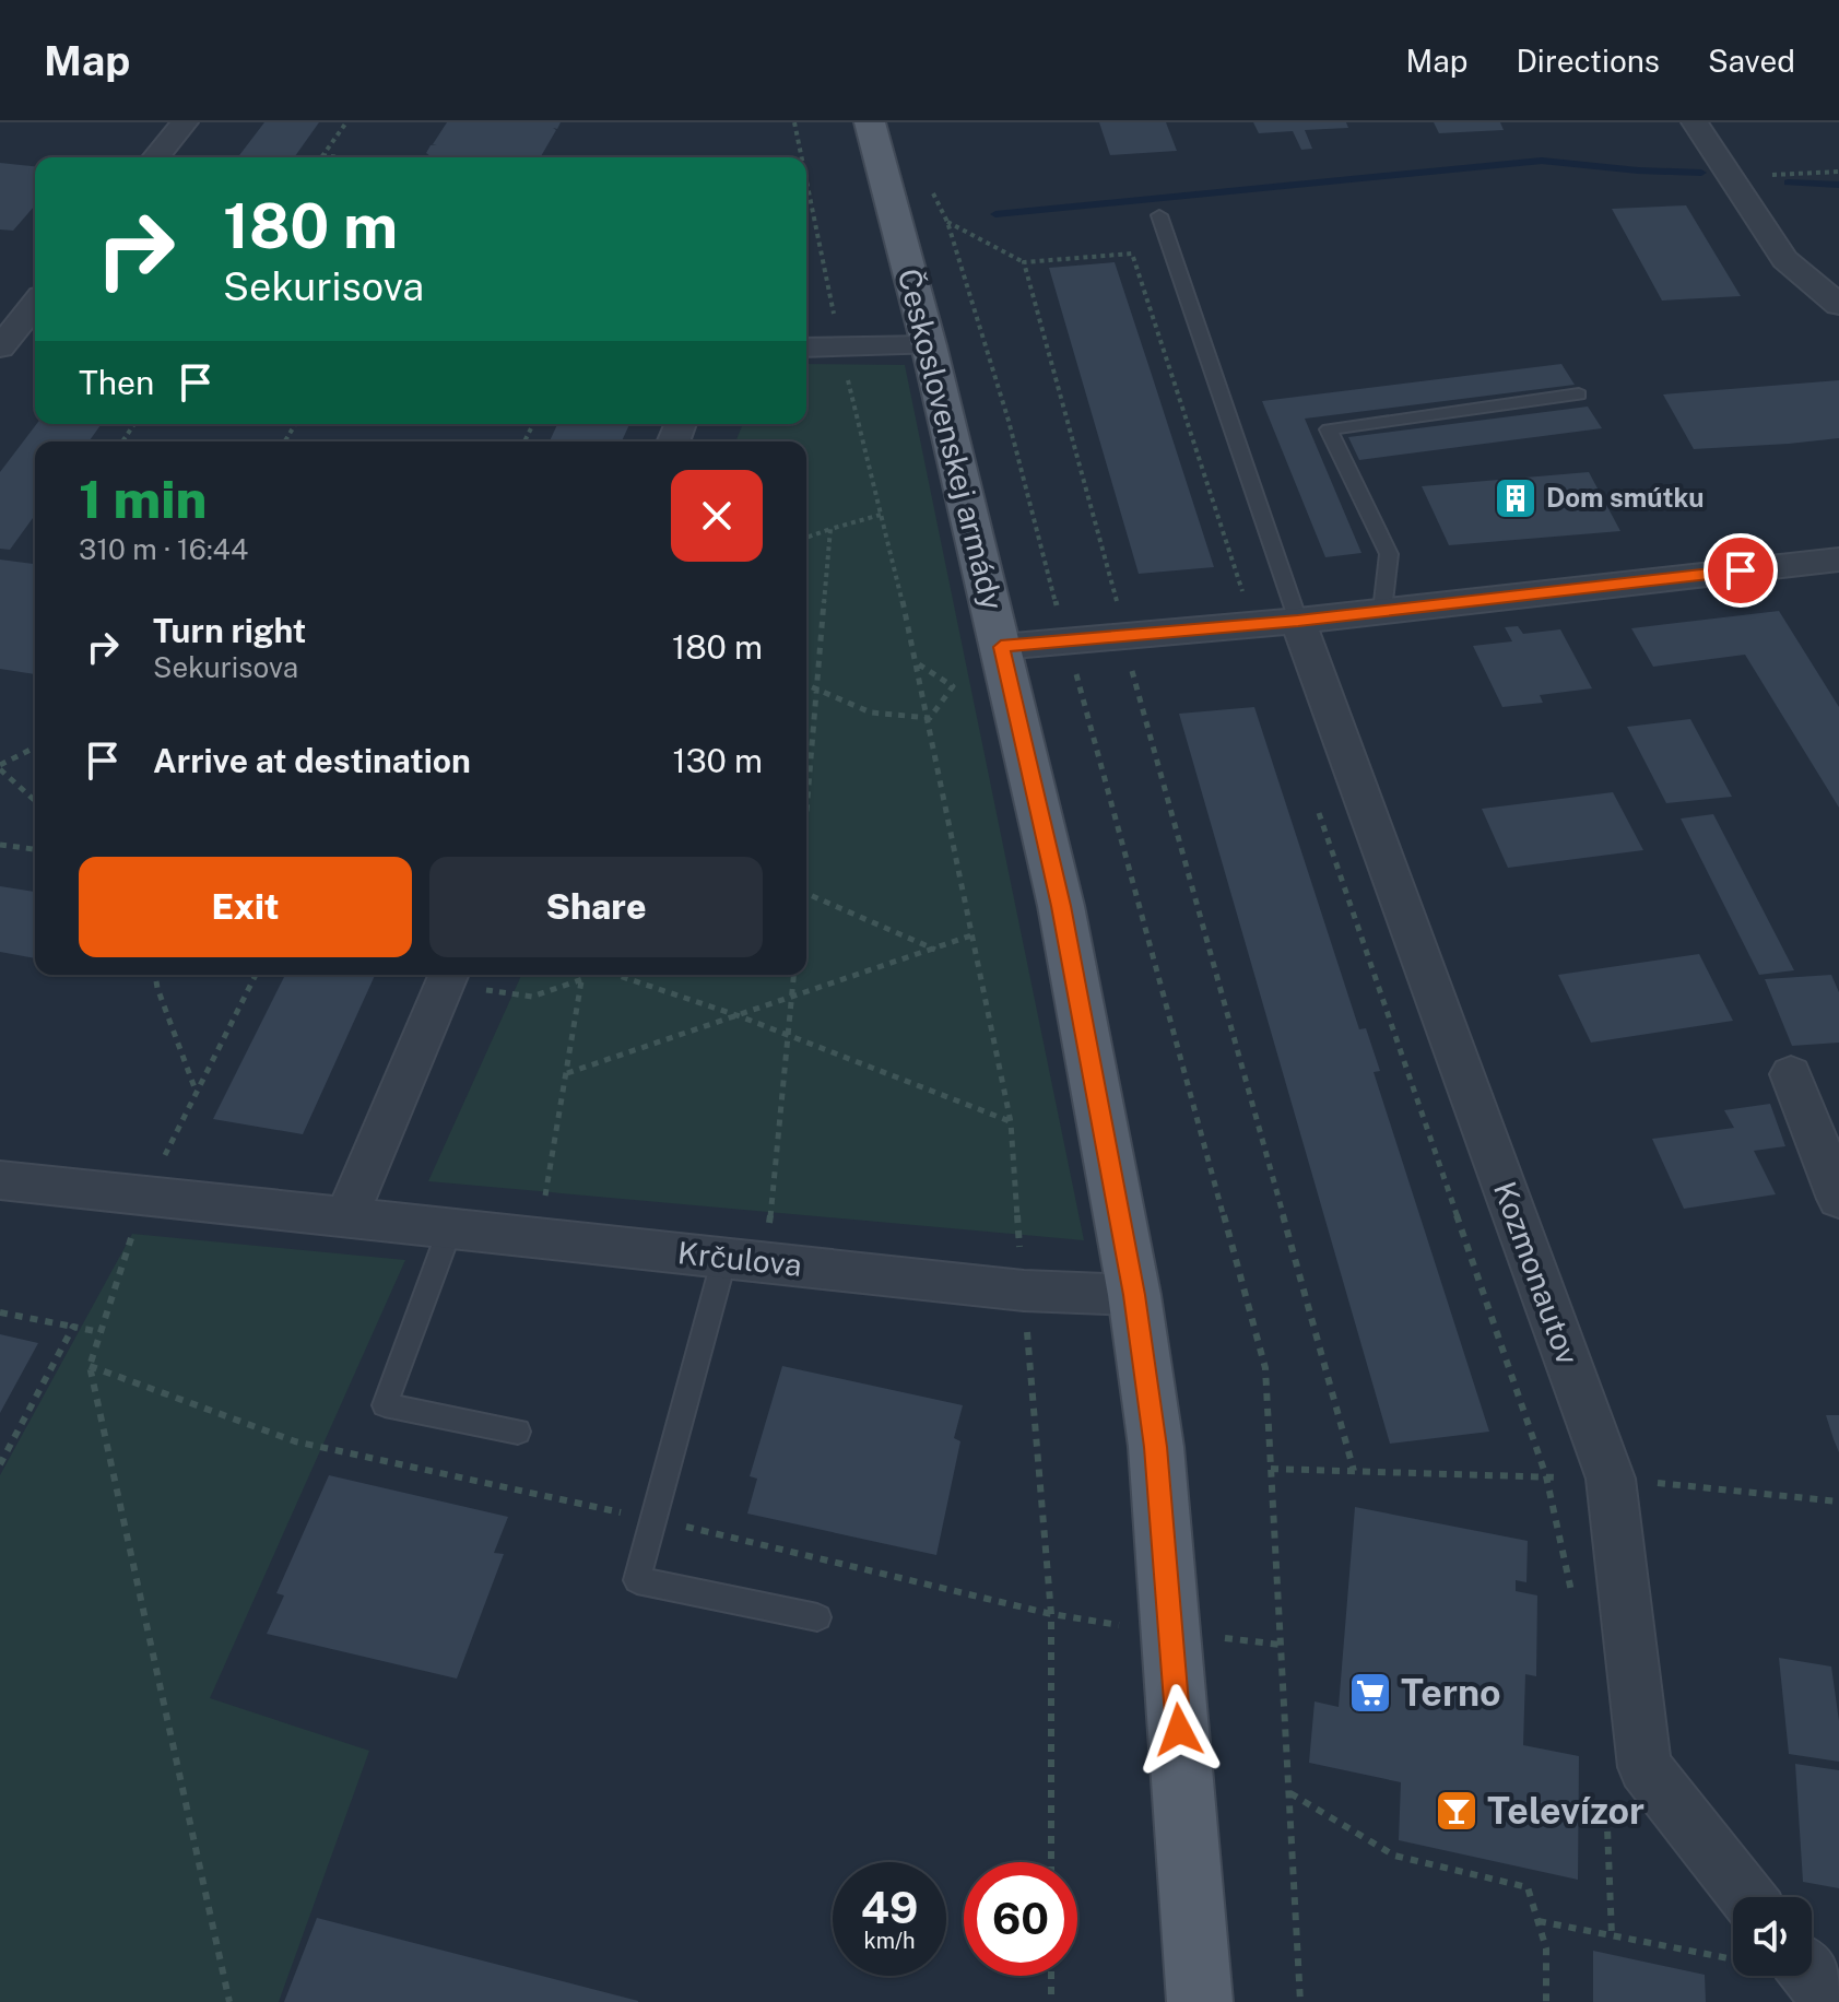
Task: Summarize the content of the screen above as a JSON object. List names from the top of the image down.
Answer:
{
  "streets": {
    "main road": ["Československej armády"],
    "street": ["Krčulova", "Kozmonautov"]
  },
  "crossings": [
    ["Československej armády", "Krčulova"]
  ],
  "places": {
    "building": ["Dom smútku"],
    "supermarket": ["Terno"],
    "bar": ["Televízor"]
  },
  "page": {
    "header": "Map",
    "nav": ["Map", "Directions", "Saved"],
    "turn": ["180 m", "Sekurisova"],
    "then": "Then",
    "heading": ["1 min", "310 m · 16:44"],
    "list": [
      {
        "name": "Turn right",
        "note": "Sekurisova",
        "value": "180 m"
      },
      {
        "name": "Arrive at destination",
        "value": "130 m"
      }
    ],
    "buttons": ["Exit", "Share"],
    "speed": "49 km/h",
    "limit": "60"
  }
}
